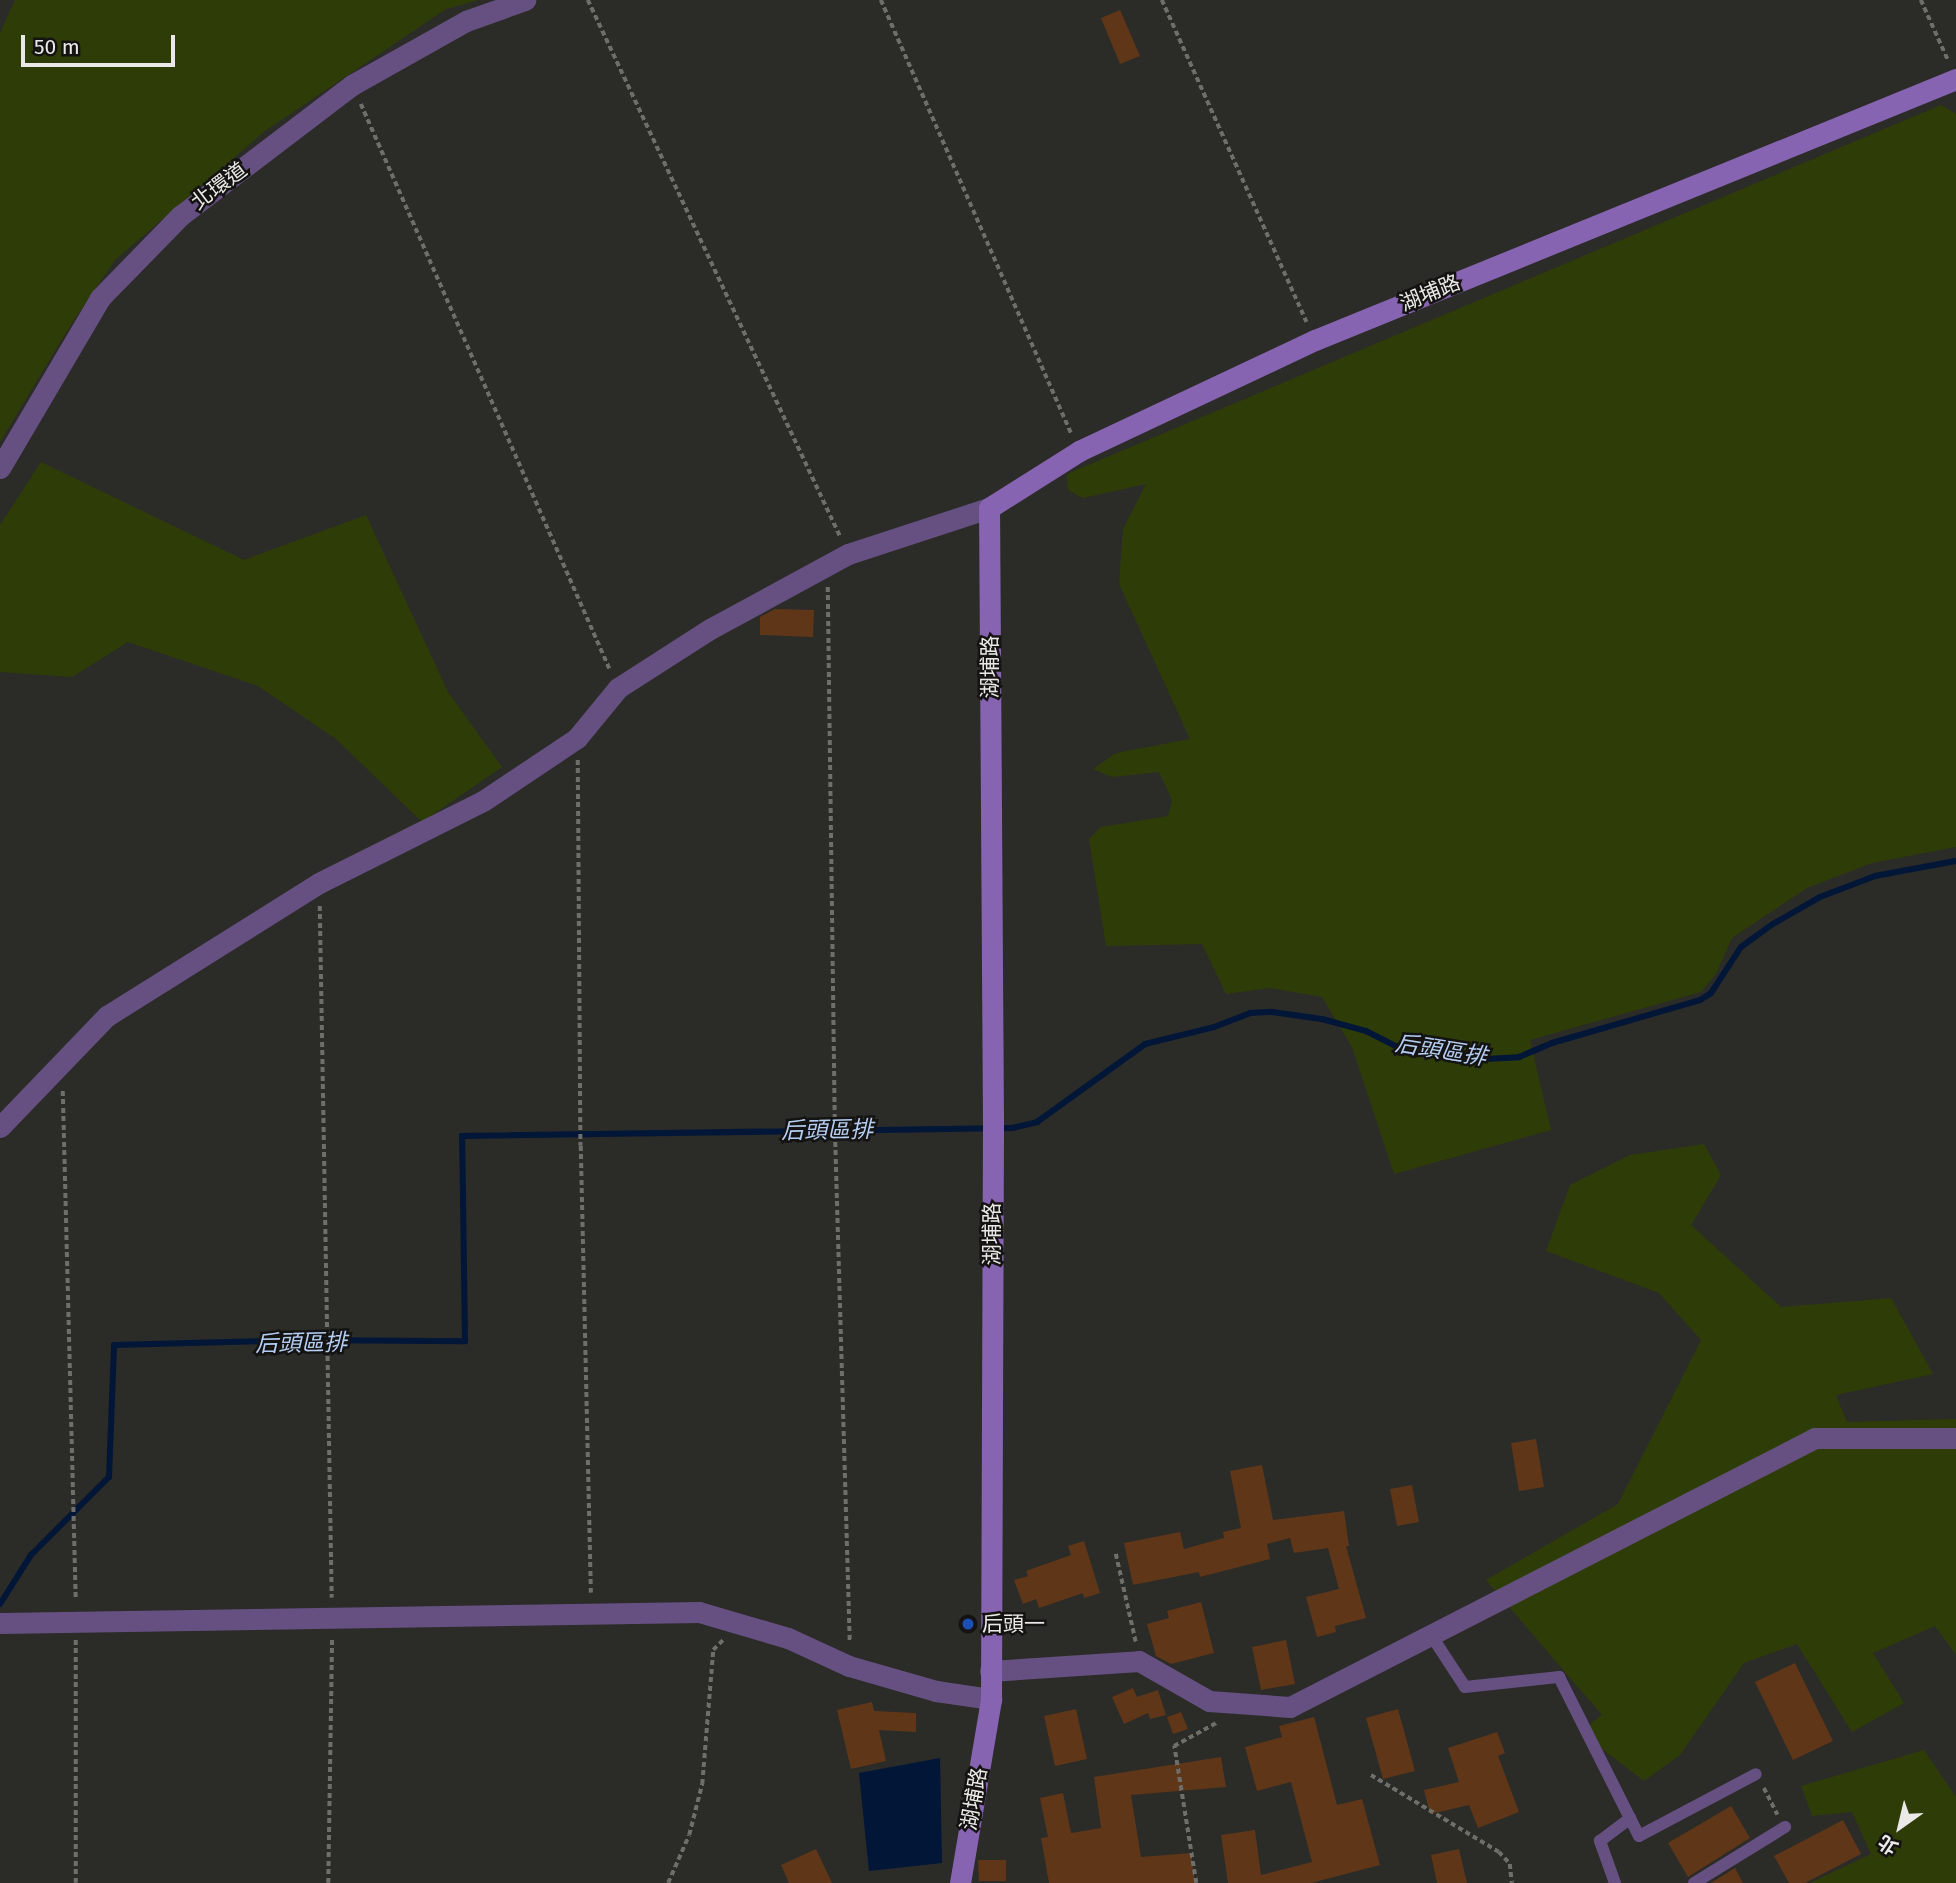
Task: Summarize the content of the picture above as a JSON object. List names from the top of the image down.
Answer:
{
  "streets": {
    "main road": ["湖埔路"],
    "street": ["北環道"]
  },
  "water": ["后頭區排"],
  "places": ["后頭一"],
  "scale_bar": "50 m",
  "north": "bottom left"
}
